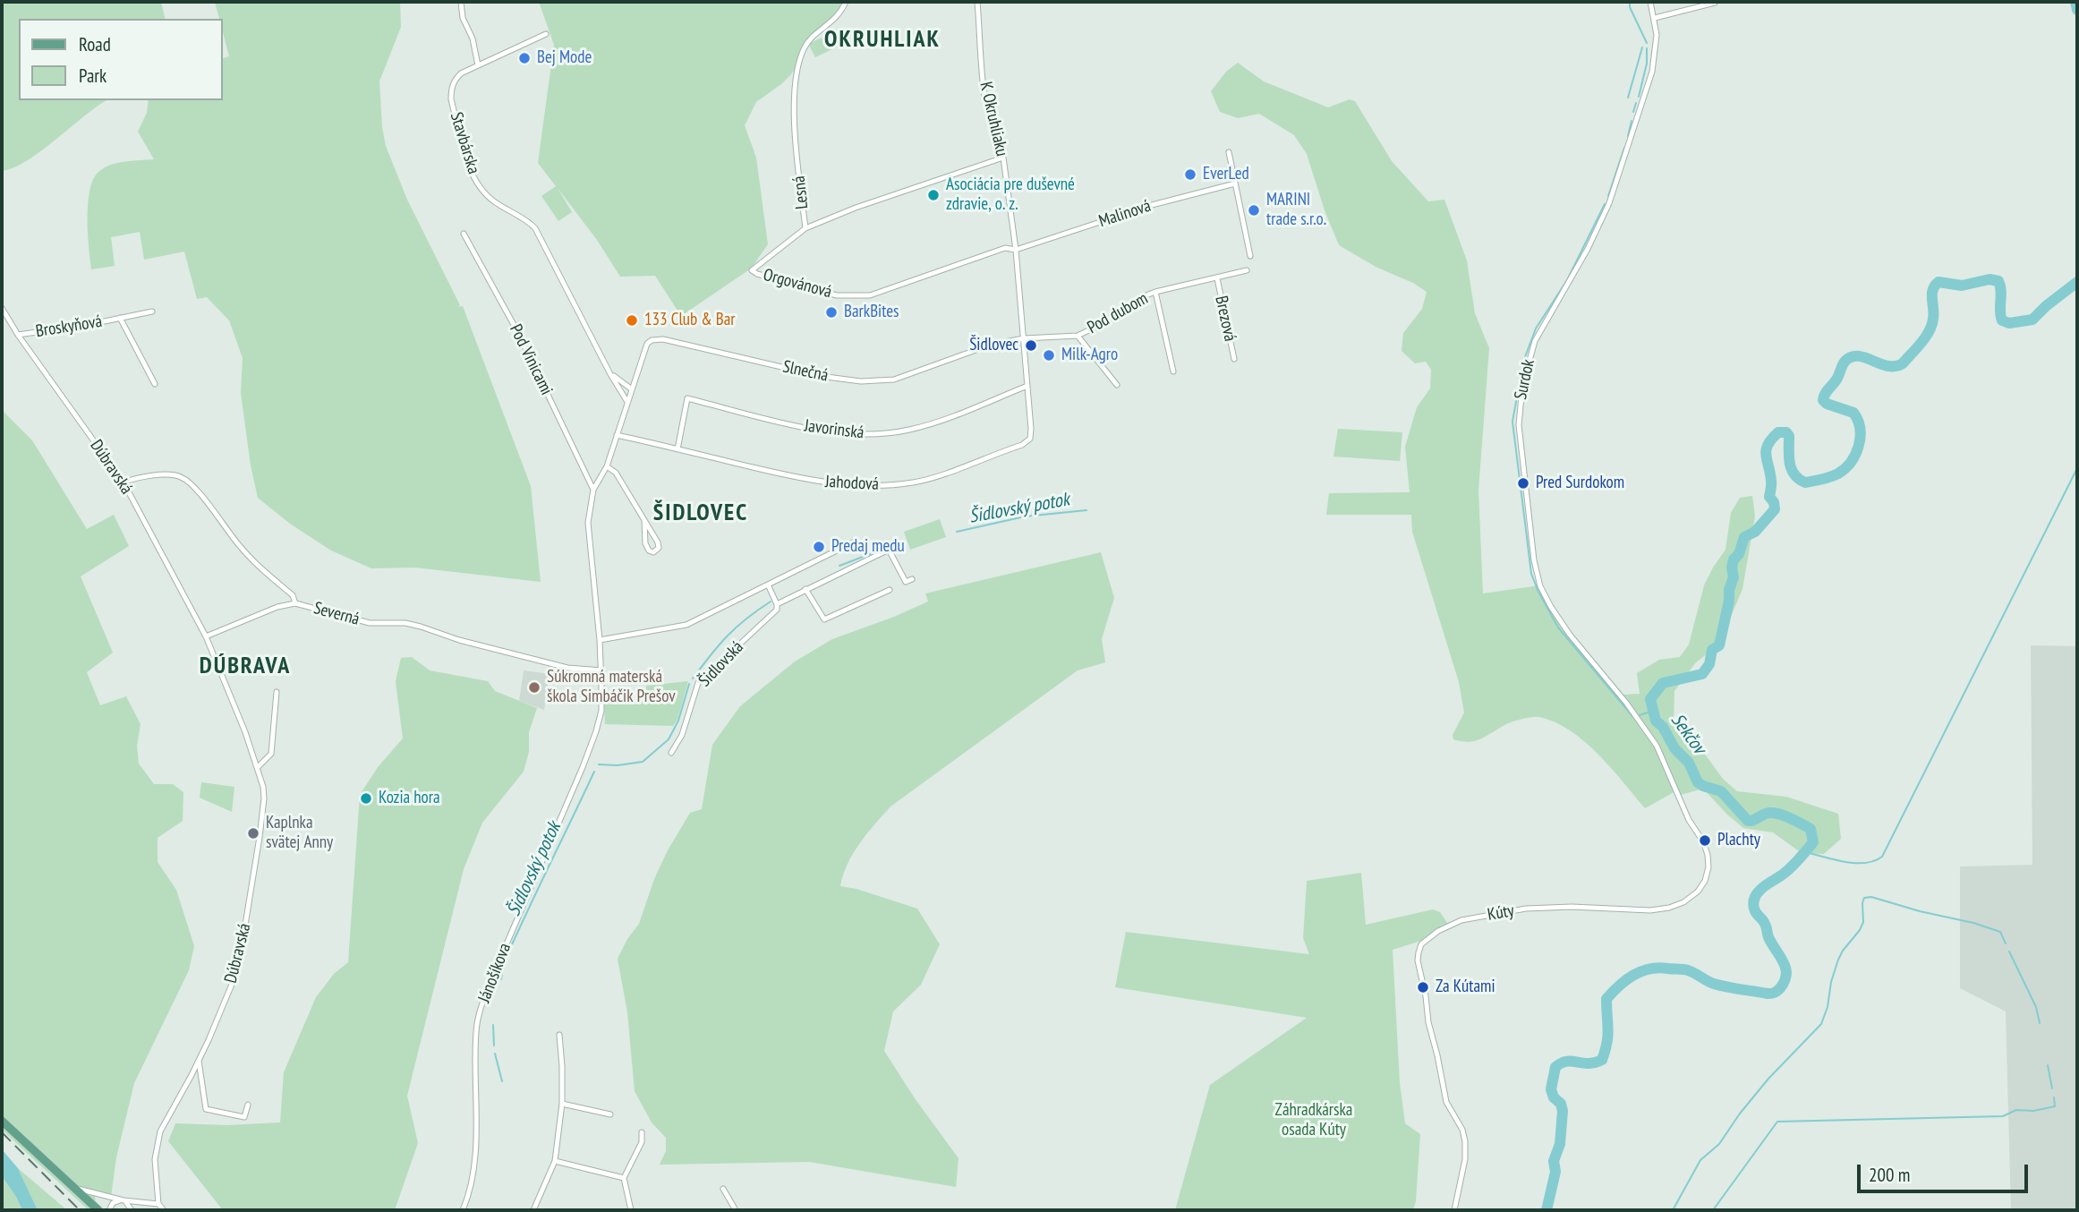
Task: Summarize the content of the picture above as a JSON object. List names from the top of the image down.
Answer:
{
  "streets": {
    "street": [
      "K Okruhliaku",
      "Stavbárska",
      "Lesná",
      "Malinová",
      "Orgovánová",
      "Pod dubom",
      "Brezová",
      "Broskyňová",
      "Pod Vinicami",
      "Slnečná",
      "Surdok",
      "Javorinská",
      "Dúbravská",
      "Jahodová",
      "Severná",
      "Šidlovská",
      "Kúty",
      "Jánošíkova"
    ]
  },
  "crossings": [
    ["K Okruhliaku", "Lesná"],
    ["K Okruhliaku", "Malinová"],
    ["K Okruhliaku", "Orgovánová"],
    ["K Okruhliaku", "Pod dubom"],
    ["K Okruhliaku", "Slnečná"],
    ["K Okruhliaku", "Javorinská"],
    ["K Okruhliaku", "Jahodová"],
    ["Stavbárska", "Slnečná"],
    ["Lesná", "Orgovánová"],
    ["Malinová", "Orgovánová"],
    ["Pod dubom", "Brezová"],
    ["Pod dubom", "Slnečná"],
    ["Broskyňová", "Dúbravská"],
    ["Surdok", "Kúty"],
    ["Javorinská", "Jahodová"],
    ["Dúbravská", "Severná"],
    ["Severná", "Jánošíkova"]
  ],
  "districts": ["OKRUHLIAK", "ŠIDLOVEC", "DÚBRAVA"],
  "water": ["Šidlovský potok", "Sekčov"],
  "parks": ["Záhradkárska osada Kúty"],
  "places": [
    "Bej Mode",
    "EverLed",
    "Asociácia pre duševné zdravie, o. z.",
    "MARINI trade s.r.o.",
    "BarkBites",
    "133 Club & Bar",
    "Šidlovec",
    "Milk-Agro",
    "Pred Surdokom",
    "Predaj medu",
    "Súkromná materská škola Simbáčik Prešov",
    "Kozia hora",
    "Kaplnka svätej Anny",
    "Plachty",
    "Za Kútami"
  ],
  "legend": ["Road", "Park"],
  "scale_bar": "200 m"
}
